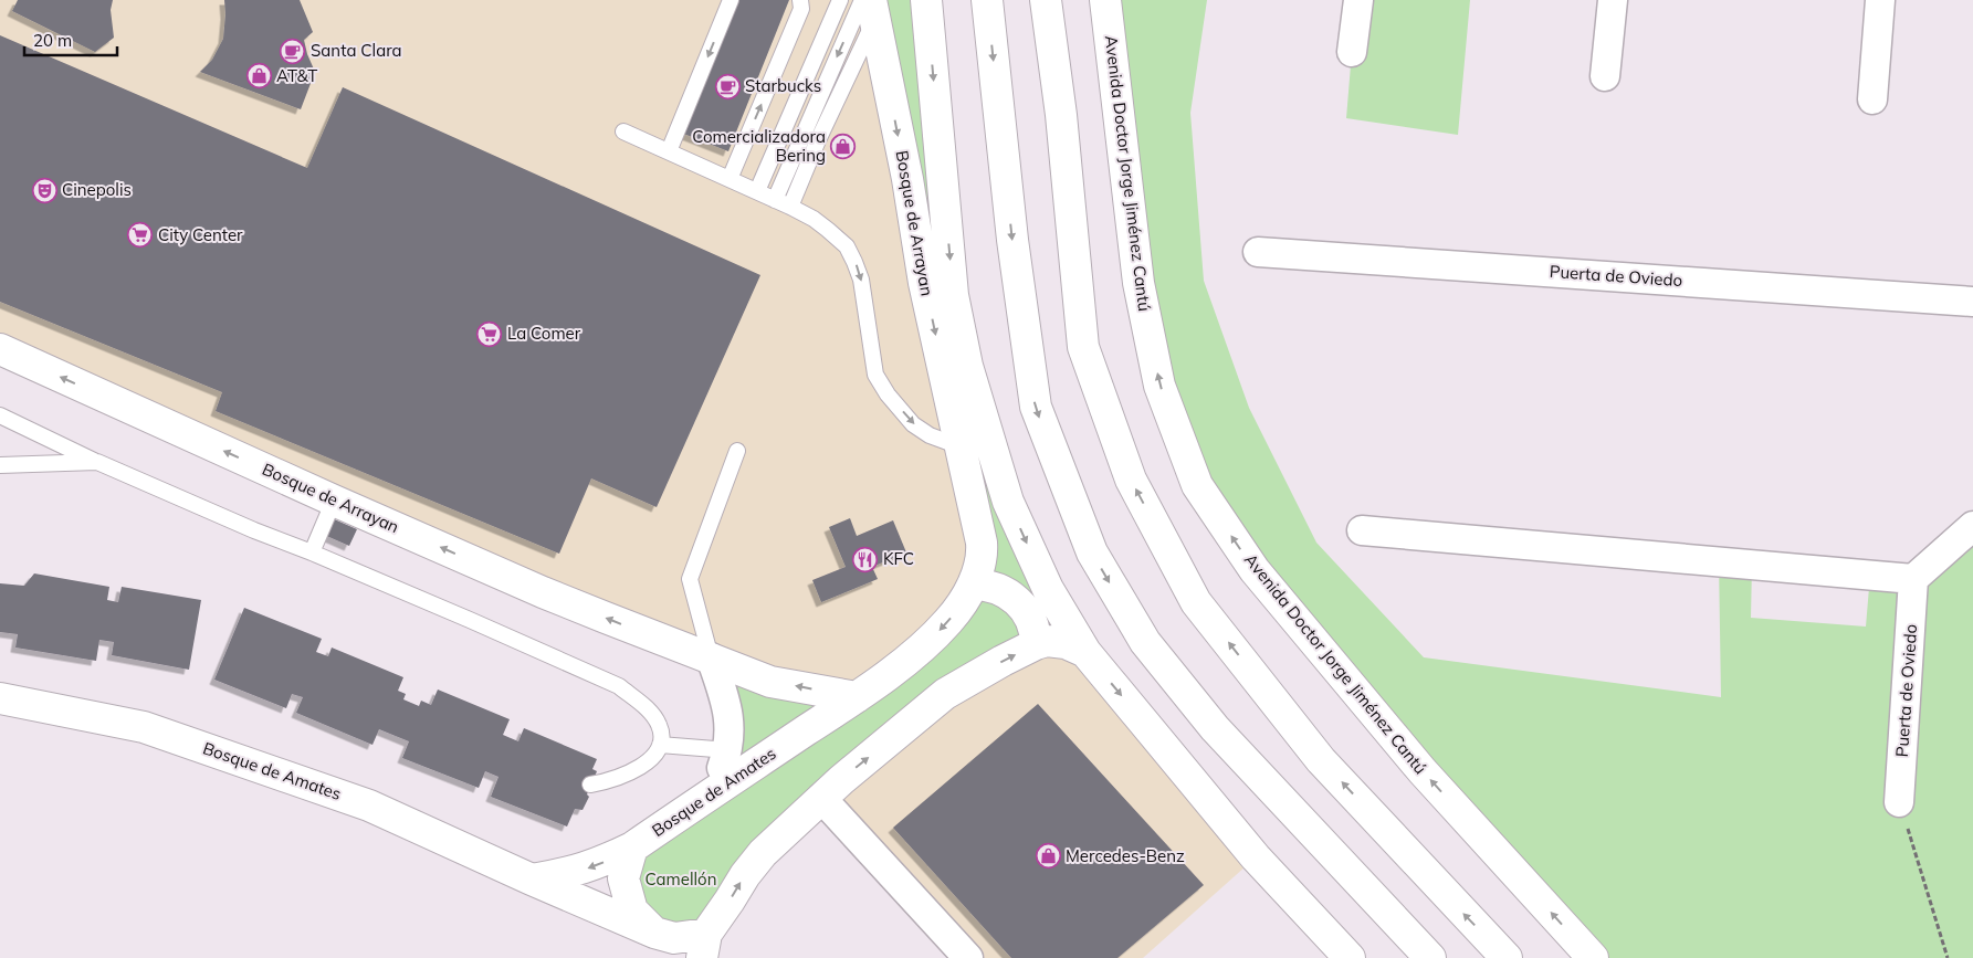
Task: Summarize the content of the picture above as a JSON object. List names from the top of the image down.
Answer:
{
  "streets": {
    "street": [
      "Avenida Doctor Jorge Jiménez Cantú",
      "Bosque de Arrayan",
      "Puerta de Oviedo",
      "Bosque de Amates"
    ]
  },
  "crossings": [
    ["Bosque de Arrayan", "Bosque de Amates"]
  ],
  "parks": ["Camellón"],
  "places": {
    "cafe": ["Santa Clara", "Starbucks"],
    "shop": ["AT&T", "Comercializadora Bering", "Mercedes-Benz"],
    "theatre": ["Cinepolis"],
    "supermarket": ["City Center", "La Comer"],
    "restaurant": ["KFC"]
  },
  "scale_bar": "20 m"
}
